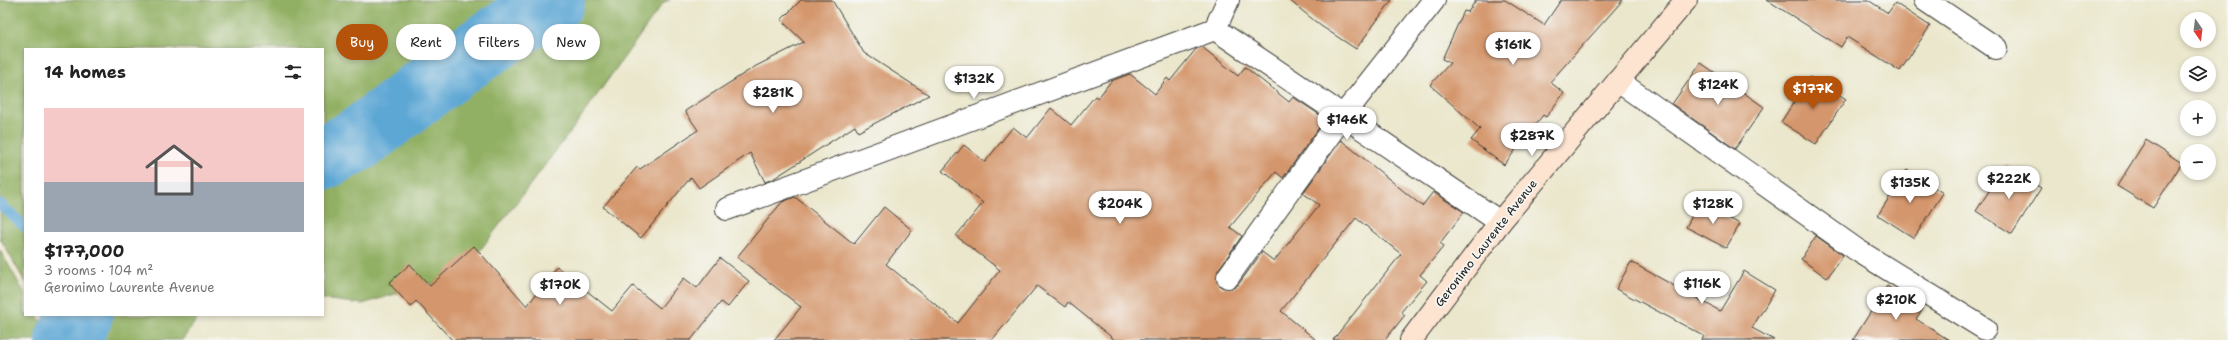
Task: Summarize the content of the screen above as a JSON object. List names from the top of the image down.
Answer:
{
  "streets": {
    "street": ["Geronimo Laurente Avenue"]
  },
  "north": "bottom",
  "page": {
    "map_buttons": ["+", "−"],
    "chip": [
      "Buy",
      "Rent",
      "Filters",
      "New"
    ],
    "price": [
      "$161K",
      "$132K",
      "$124K",
      "$177K",
      "$281K",
      "$146K",
      "$287K",
      "$222K",
      "$135K",
      "$204K",
      "$128K",
      "$116K",
      "$170K",
      "$210K"
    ],
    "heading": "14 homes",
    "list": [
      {
        "name": "$177,000",
        "note": "3 rooms · 104 m² · Geronimo Laurente Avenue"
      }
    ]
  }
}
